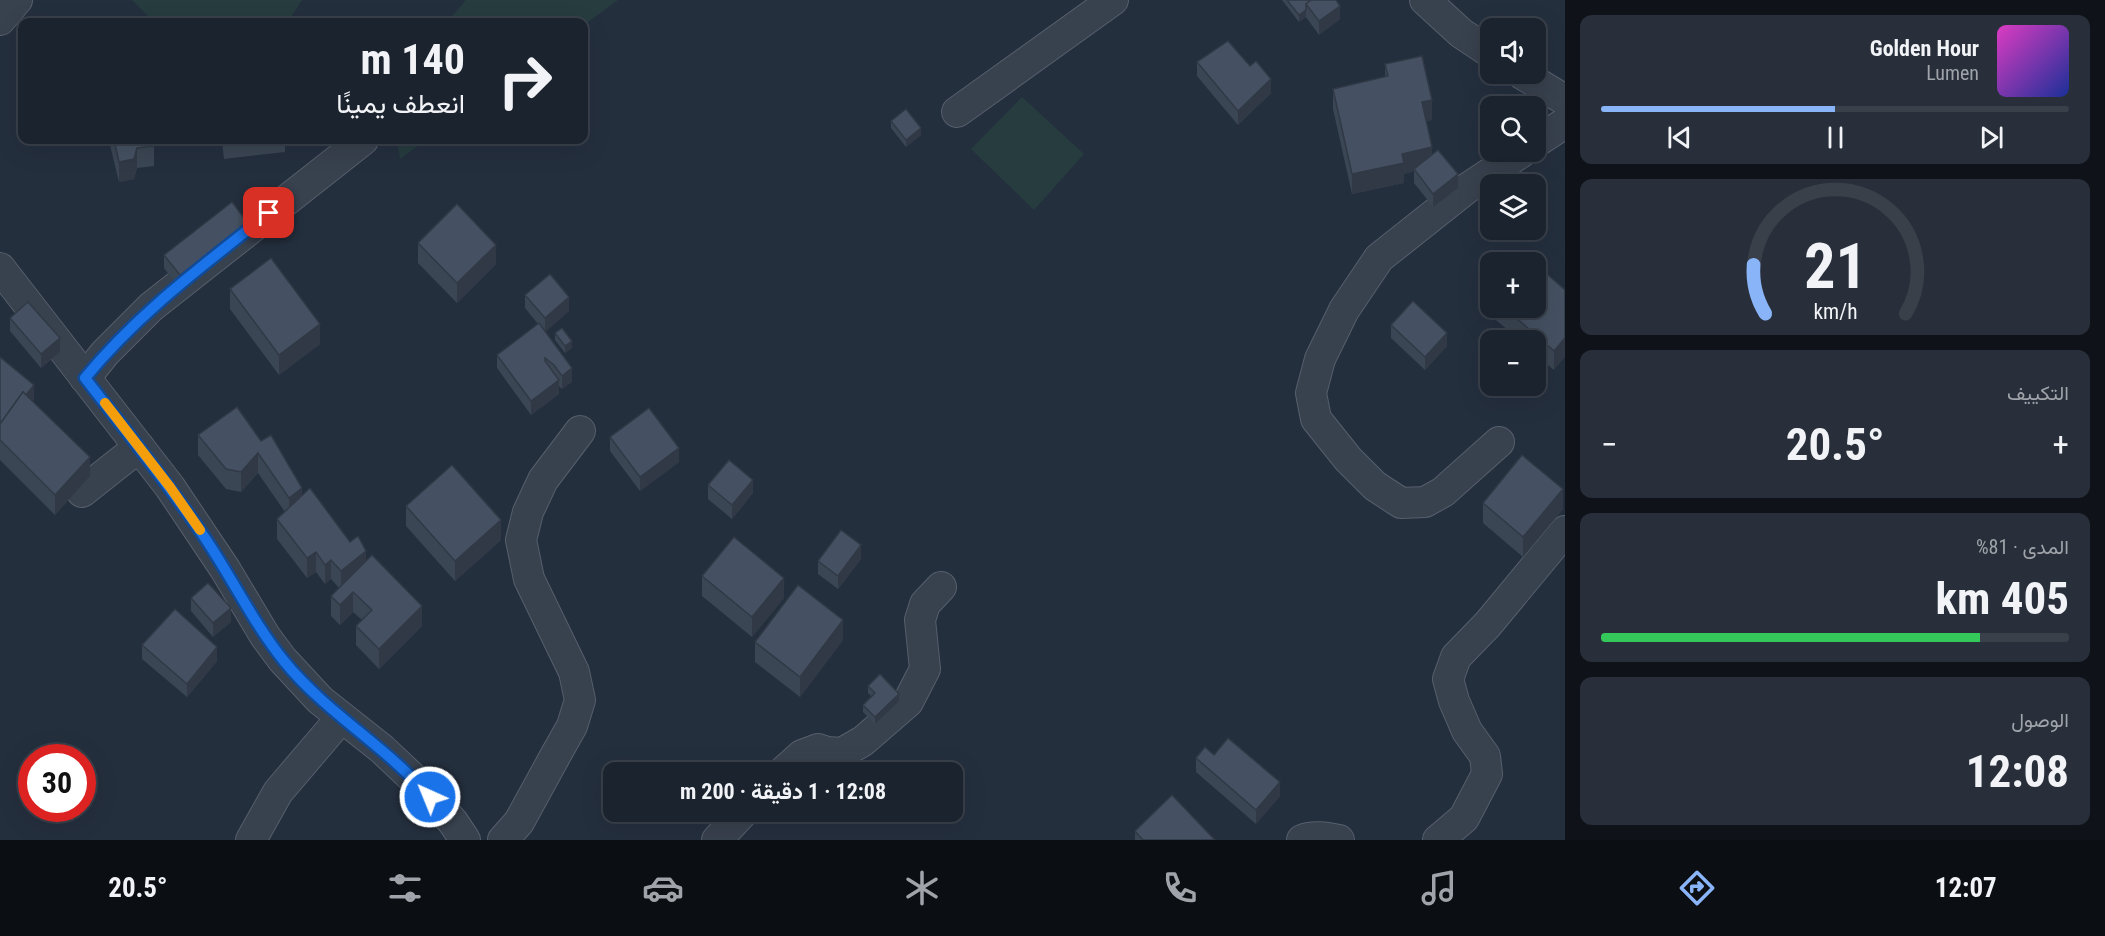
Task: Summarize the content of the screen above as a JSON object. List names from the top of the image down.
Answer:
{
  "page": {
    "map_buttons": ["+", "−"],
    "turn": ["140 m", "انعطف يمينًا"],
    "song": ["Golden Hour", "Lumen"],
    "tile": [
      "التكييف",
      ["المدى · 81%", "405 km"],
      ["الوصول", "12:08"]
    ],
    "heat": ["−", "20.5°", "+"],
    "limit": "30",
    "trip": "12:08 · 1 دقيقة · 200 m",
    "tabs": ["12:07", "20.5°"],
    "gauge": ["21", "km/h"]
  }
}
